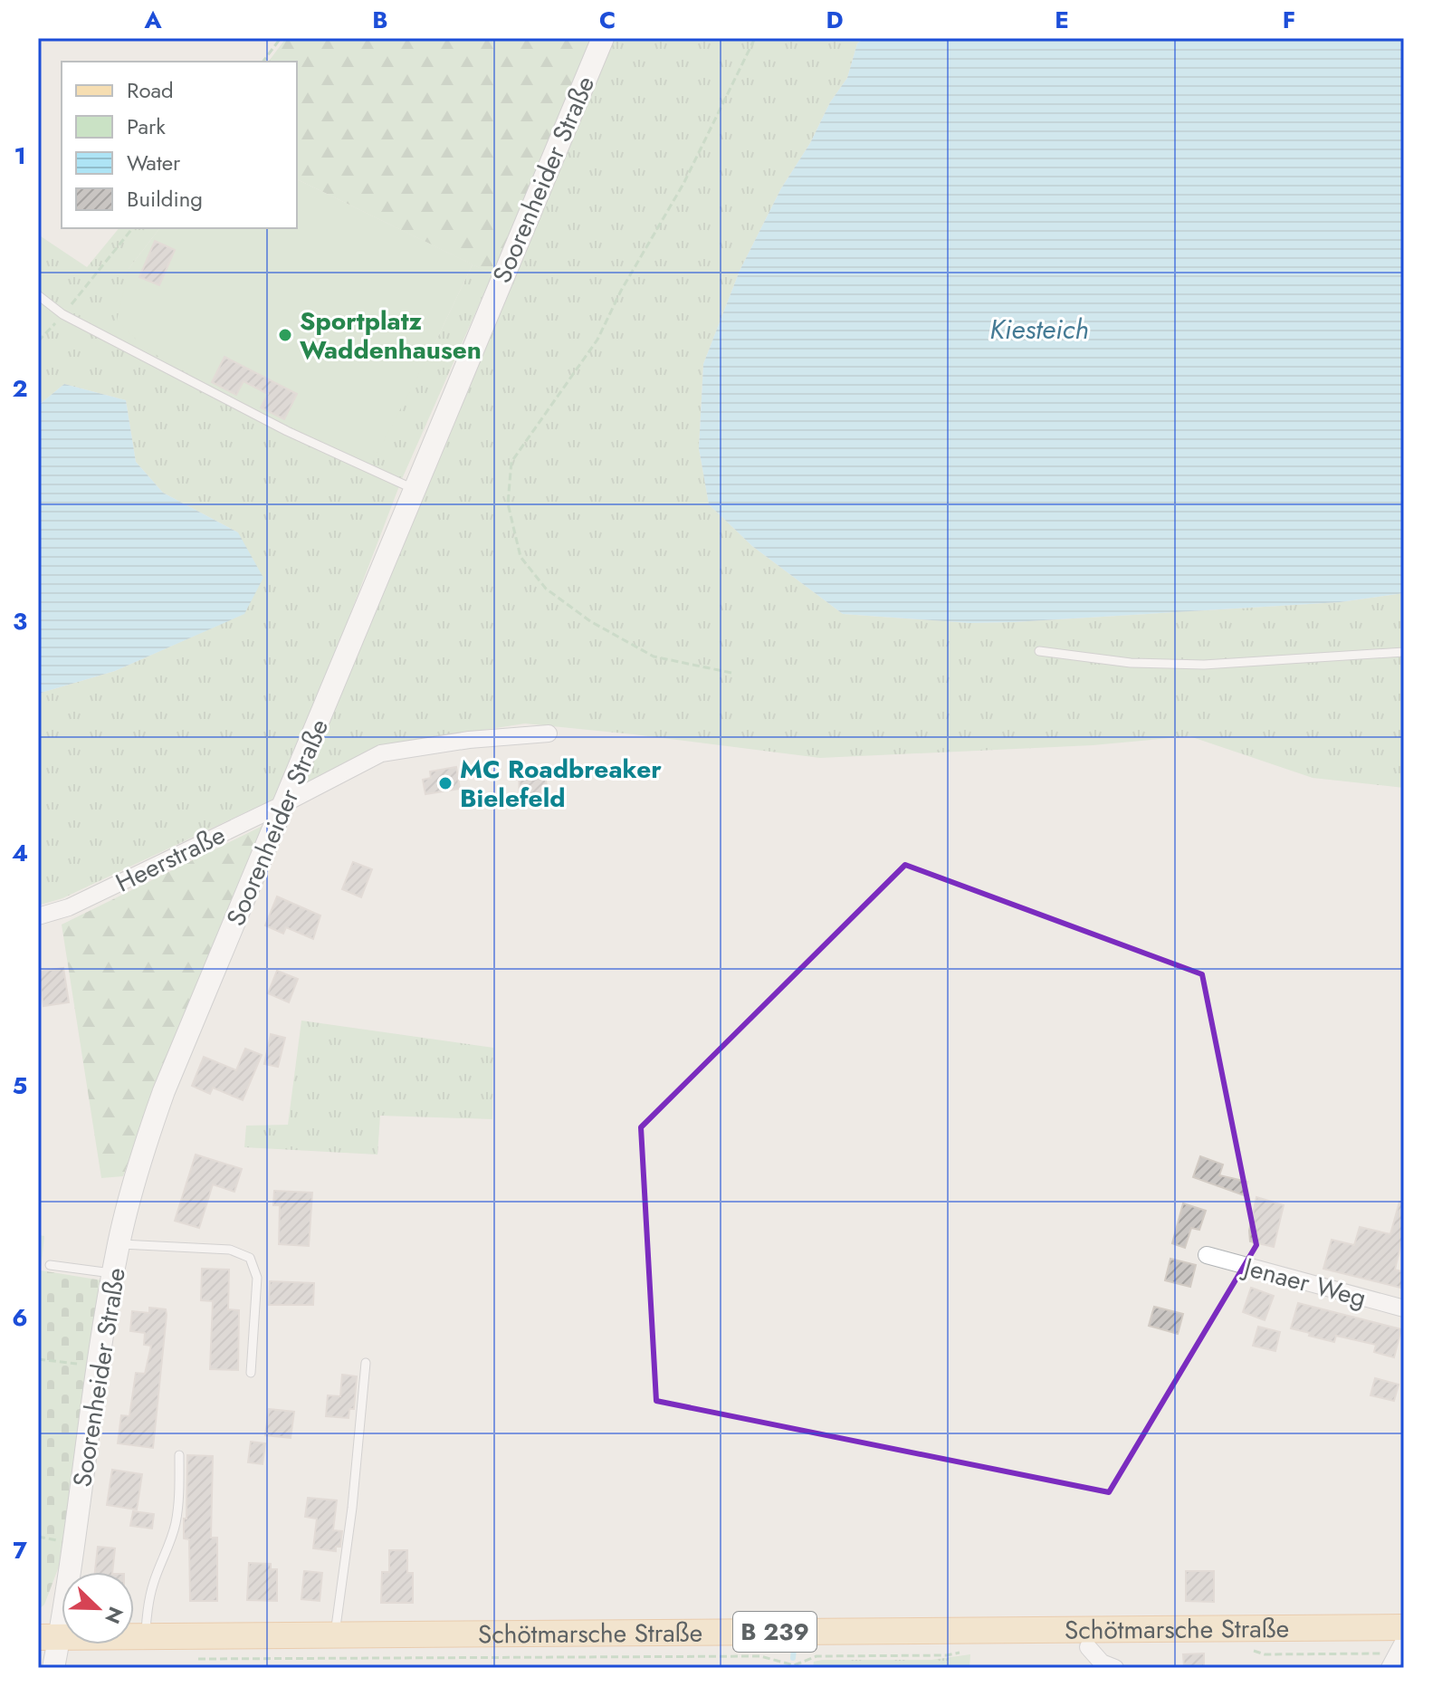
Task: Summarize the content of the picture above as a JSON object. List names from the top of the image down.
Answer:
{
  "streets": {
    "main road": ["Soorenheider Straße", "Schötmarsche Straße", "B 239"],
    "street": ["Heerstraße", "Jenaer Weg"]
  },
  "crossings": [
    ["Soorenheider Straße", "Heerstraße"],
    ["Soorenheider Straße", "Schötmarsche Straße"]
  ],
  "water": ["Kiesteich"],
  "places": ["Sportplatz Waddenhausen", "MC Roadbreaker Bielefeld"],
  "legend": [
    "Road",
    "Park",
    "Water",
    "Building"
  ],
  "north": "bottom right",
  "grid": {
    "columns": [
      "A",
      "B",
      "C",
      "D",
      "E",
      "F"
    ],
    "rows": [
      "1",
      "2",
      "3",
      "4",
      "5",
      "6",
      "7"
    ]
  }
}
